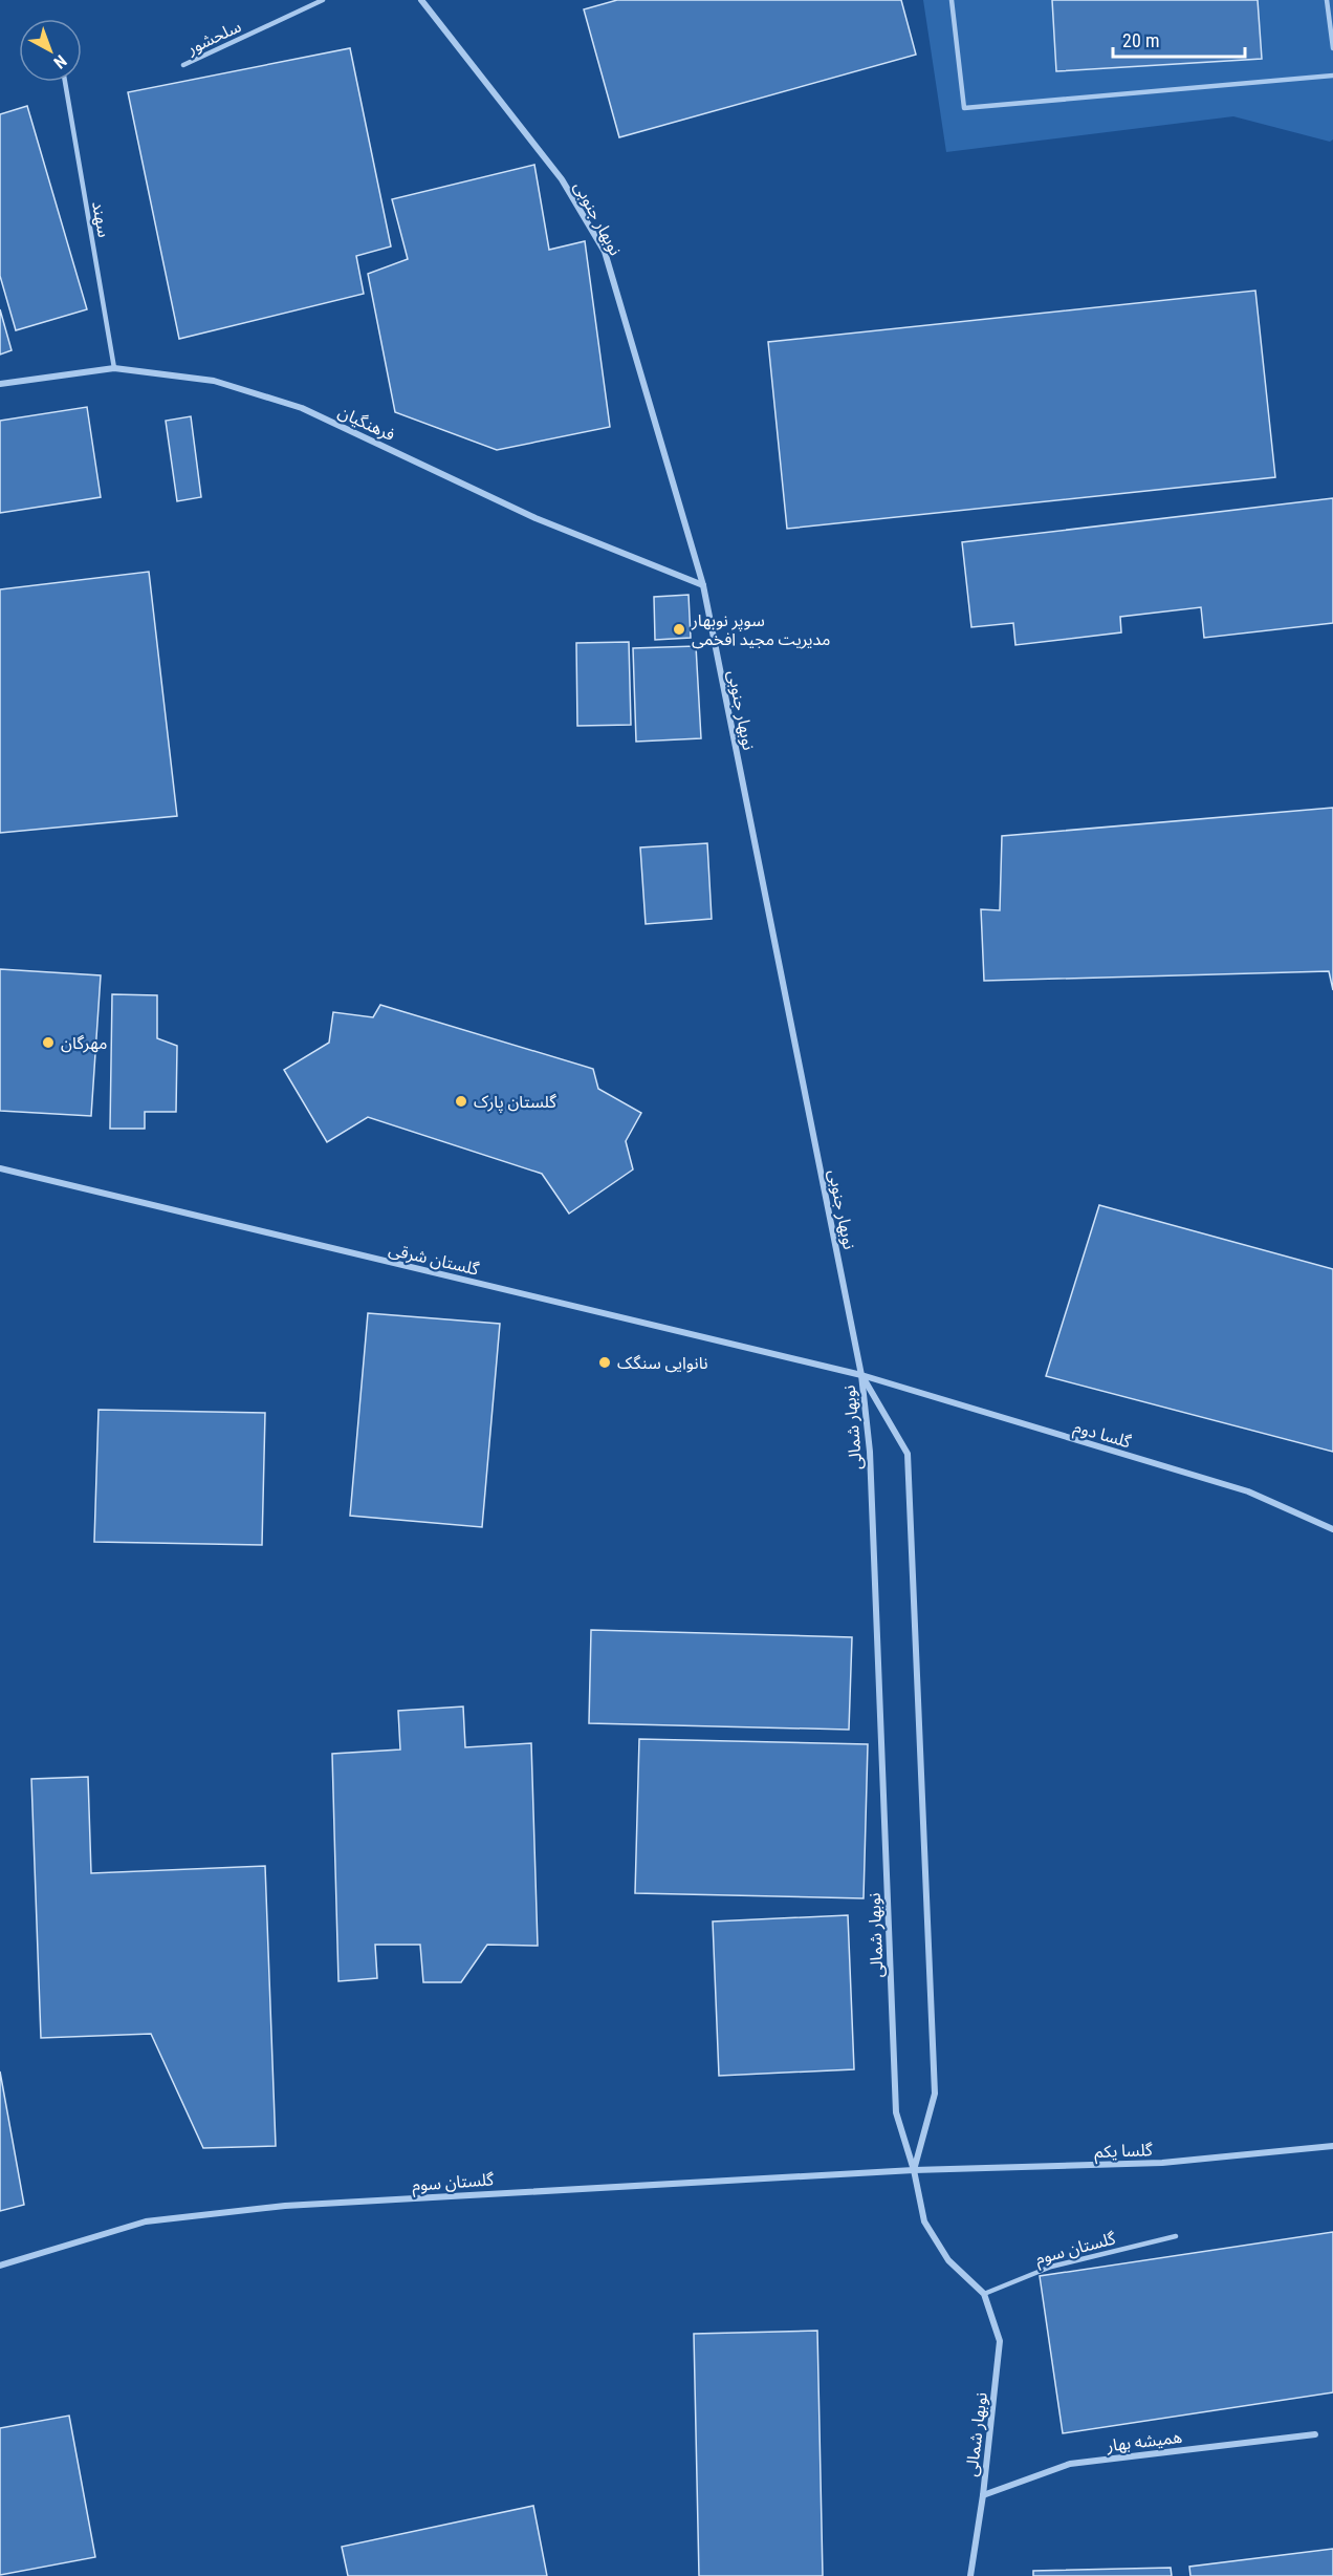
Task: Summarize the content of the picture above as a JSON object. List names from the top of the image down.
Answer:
{
  "streets": {
    "street": [
      "نوبهار جنوبی",
      "فرهنگیان",
      "گلستان شرقی",
      "نوبهار شمالی",
      "گلسا دوم",
      "گلسا يكم",
      "گلستان سوم",
      "همیشه بهار"
    ],
    "lane": ["سلحشور", "سهند"]
  },
  "crossings": [
    ["نوبهار جنوبی", "فرهنگیان"],
    ["نوبهار جنوبی", "گلستان شرقی"],
    ["نوبهار جنوبی", "نوبهار شمالی"],
    ["نوبهار جنوبی", "گلسا دوم"],
    ["سهند", "فرهنگیان"],
    ["گلستان شرقی", "نوبهار شمالی"],
    ["گلستان شرقی", "گلسا دوم"],
    ["نوبهار شمالی", "گلسا دوم"],
    ["نوبهار شمالی", "گلسا يكم"],
    ["نوبهار شمالی", "گلستان سوم"],
    ["نوبهار شمالی", "همیشه بهار"],
    ["گلسا يكم", "گلستان سوم"]
  ],
  "places": [
    "سوپر نوبهار مدیریت مجید افخمی",
    "مهرگان",
    "گلستان پارک",
    "نانوایی سنگک"
  ],
  "scale_bar": "20 m",
  "north": "bottom right"
}
